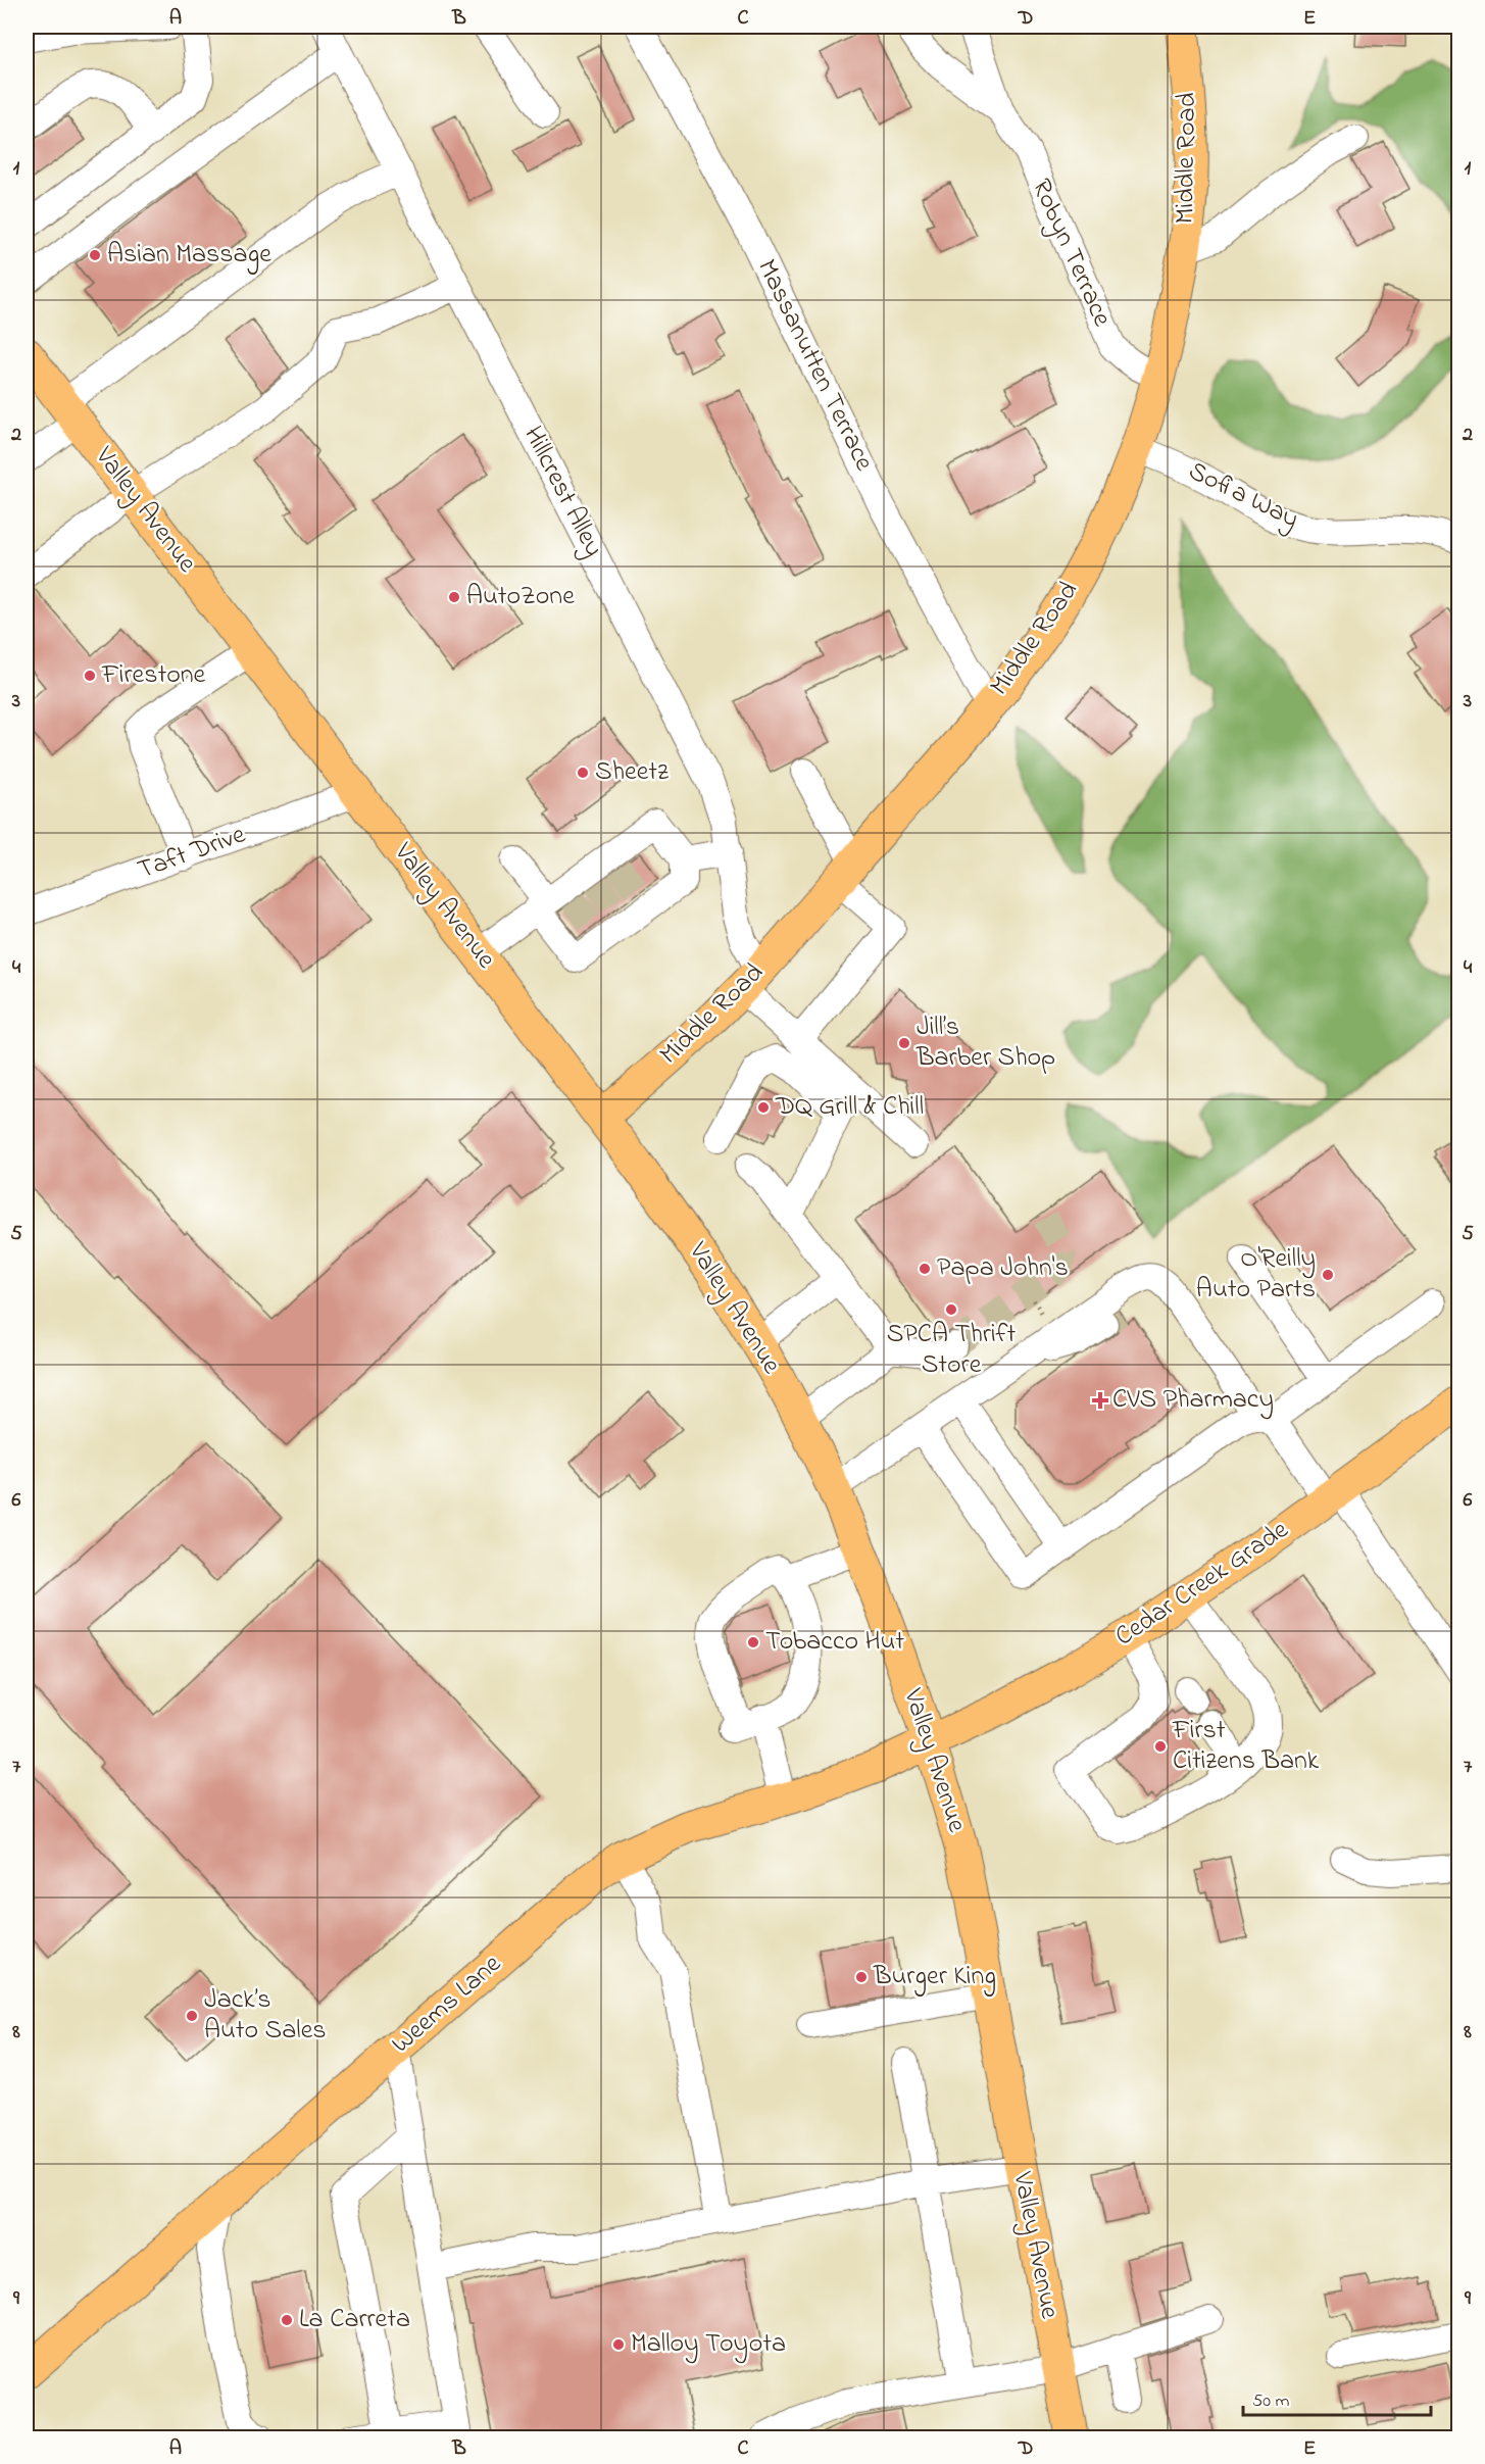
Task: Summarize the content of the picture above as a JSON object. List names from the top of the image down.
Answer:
{
  "streets": {
    "main road": [
      "Middle Road",
      "Valley Avenue",
      "Cedar Creek Grade",
      "Weems Lane"
    ],
    "street": [
      "Robyn Terrace",
      "Massanutten Terrace",
      "Hillcrest Alley",
      "Sofia Way",
      "Taft Drive"
    ]
  },
  "crossings": [
    ["Middle Road", "Robyn Terrace"],
    ["Middle Road", "Massanutten Terrace"],
    ["Middle Road", "Hillcrest Alley"],
    ["Middle Road", "Sofia Way"],
    ["Middle Road", "Valley Avenue"],
    ["Valley Avenue", "Taft Drive"],
    ["Valley Avenue", "Cedar Creek Grade"],
    ["Valley Avenue", "Weems Lane"],
    ["Cedar Creek Grade", "Weems Lane"]
  ],
  "places": {
    "other": [
      "Asian Massage",
      "AutoZone",
      "Firestone",
      "Sheetz",
      "Jill’s Barber Shop",
      "DQ Grill & Chill",
      "Papa John's",
      "O'Reilly Auto Parts",
      "SPCA Thrift Store",
      "Tobacco Hut",
      "First Citizens Bank",
      "Burger King",
      "Jack’s Auto Sales",
      "La Carreta",
      "Malloy Toyota"
    ],
    "health": ["CVS Pharmacy"]
  },
  "scale_bar": "50 m",
  "grid": {
    "columns": [
      "A",
      "B",
      "C",
      "D",
      "E"
    ],
    "rows": [
      "1",
      "2",
      "3",
      "4",
      "5",
      "6",
      "7",
      "8",
      "9"
    ]
  }
}
